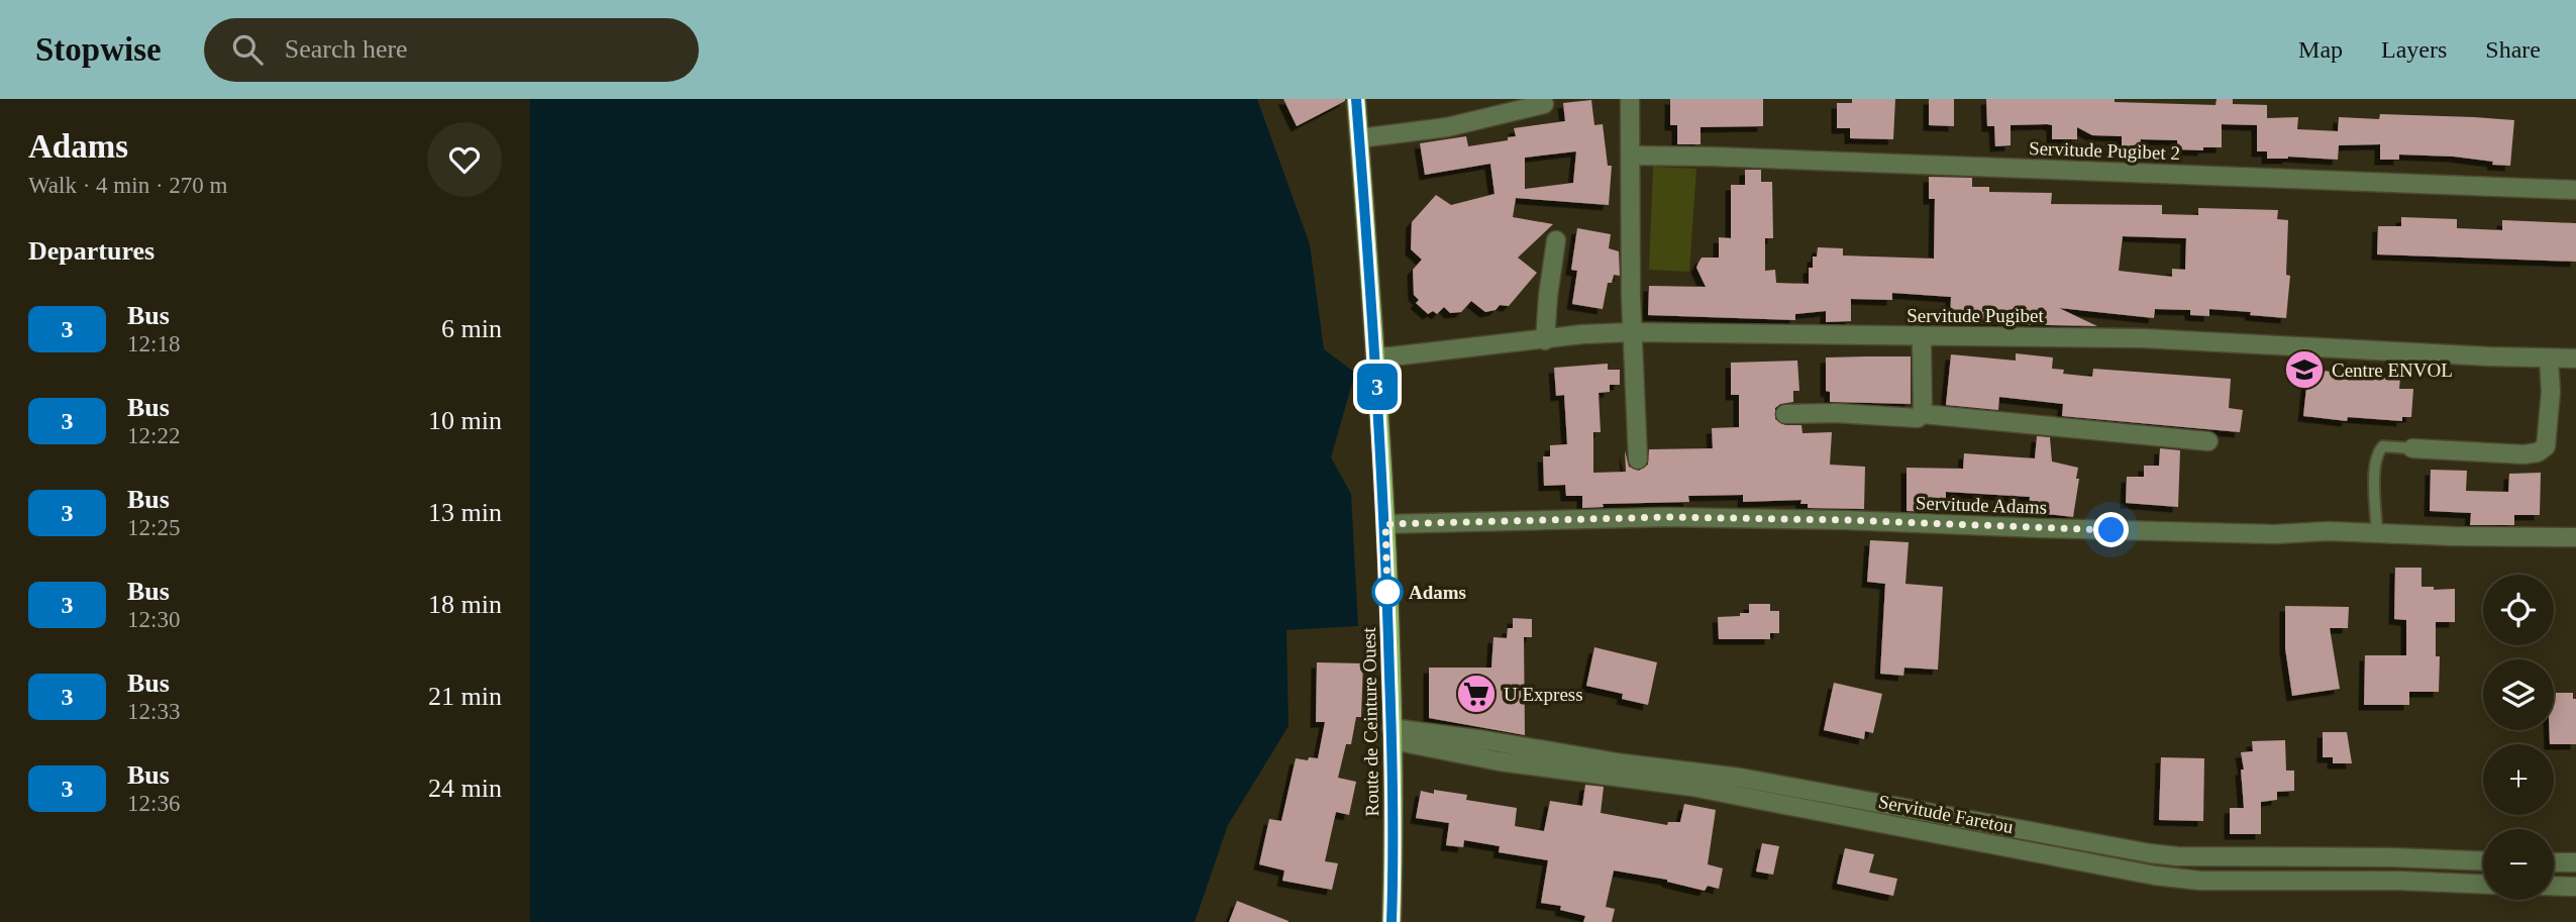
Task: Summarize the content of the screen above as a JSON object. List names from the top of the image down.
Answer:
{
  "streets": {
    "main road": ["Route de Ceinture Ouest"],
    "street": [
      "Servitude Pugibet 2",
      "Servitude Pugibet",
      "Servitude Adams",
      "Servitude Faretou"
    ]
  },
  "crossings": [
    ["Servitude Pugibet", "Route de Ceinture Ouest"],
    ["Servitude Adams", "Route de Ceinture Ouest"],
    ["Route de Ceinture Ouest", "Servitude Faretou"]
  ],
  "places": {
    "school or university": ["Centre ENVOL"],
    "other": ["Adams"],
    "supermarket": ["U Express"]
  },
  "lines": ["bus line 3"],
  "page": {
    "header": "Stopwise",
    "search": "Search here",
    "nav": ["Map", "Layers", "Share"],
    "heading": [
      ["Adams", "Walk · 4 min · 270 m"],
      "Departures"
    ],
    "on_map": "3",
    "list": [
      {
        "mark": "3",
        "name": "Bus",
        "note": "12:18",
        "value": "6 min"
      },
      {
        "mark": "3",
        "name": "Bus",
        "note": "12:22",
        "value": "10 min"
      },
      {
        "mark": "3",
        "name": "Bus",
        "note": "12:25",
        "value": "13 min"
      },
      {
        "mark": "3",
        "name": "Bus",
        "note": "12:30",
        "value": "18 min"
      },
      {
        "mark": "3",
        "name": "Bus",
        "note": "12:33",
        "value": "21 min"
      },
      {
        "mark": "3",
        "name": "Bus",
        "note": "12:36",
        "value": "24 min"
      }
    ],
    "map_buttons": ["+", "−"]
  }
}
